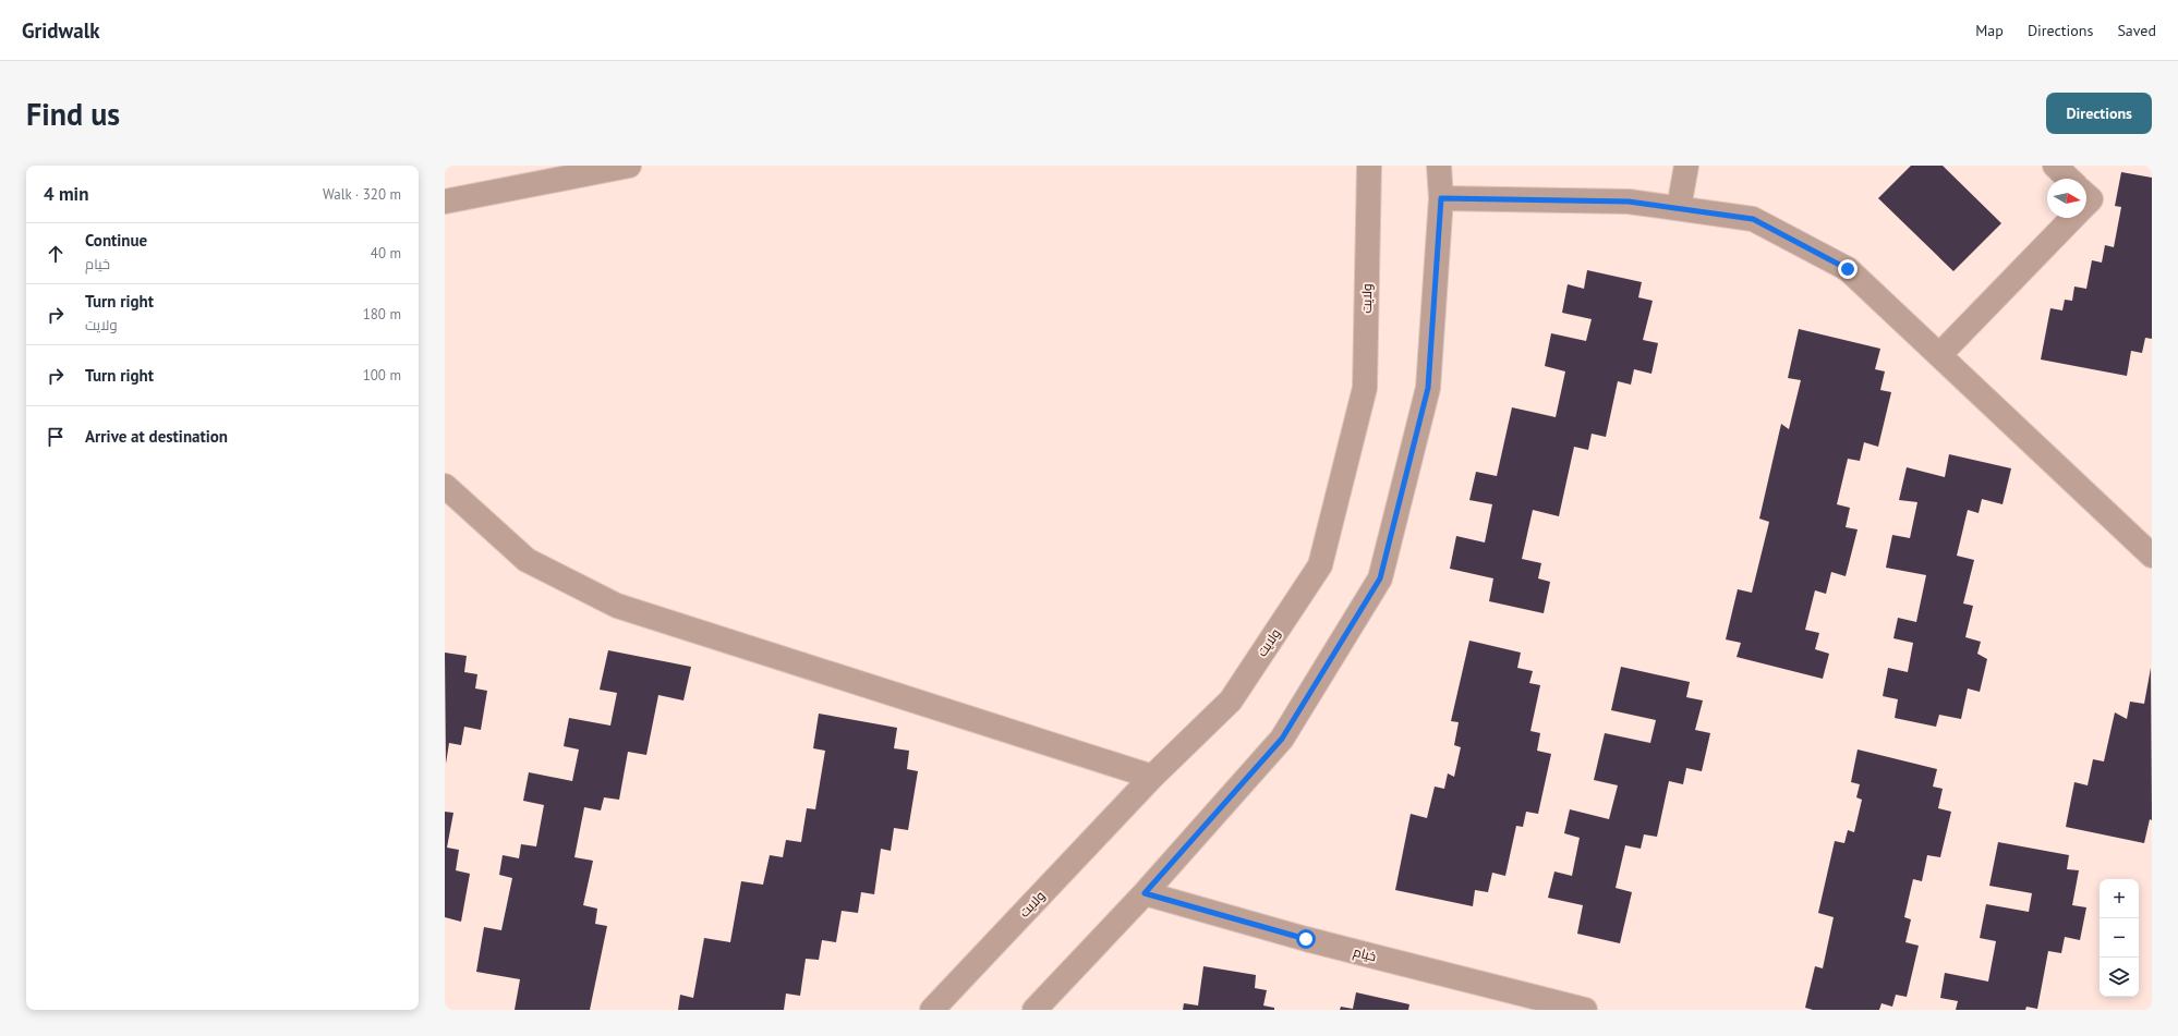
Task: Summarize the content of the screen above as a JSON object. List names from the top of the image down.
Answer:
{
  "streets": {
    "street": ["ولایت", "خیام"]
  },
  "north": "right",
  "page": {
    "header": "Gridwalk",
    "nav": ["Map", "Directions", "Saved"],
    "buttons": "Directions",
    "title": "Find us",
    "heading": ["4 min", "Walk · 320 m"],
    "list": [
      ["Continue", "خیام", "40 m"],
      ["Turn right", "ولایت", "180 m"],
      ["Turn right", "100 m"],
      "Arrive at destination"
    ],
    "map_buttons": ["+", "−"]
  }
}
